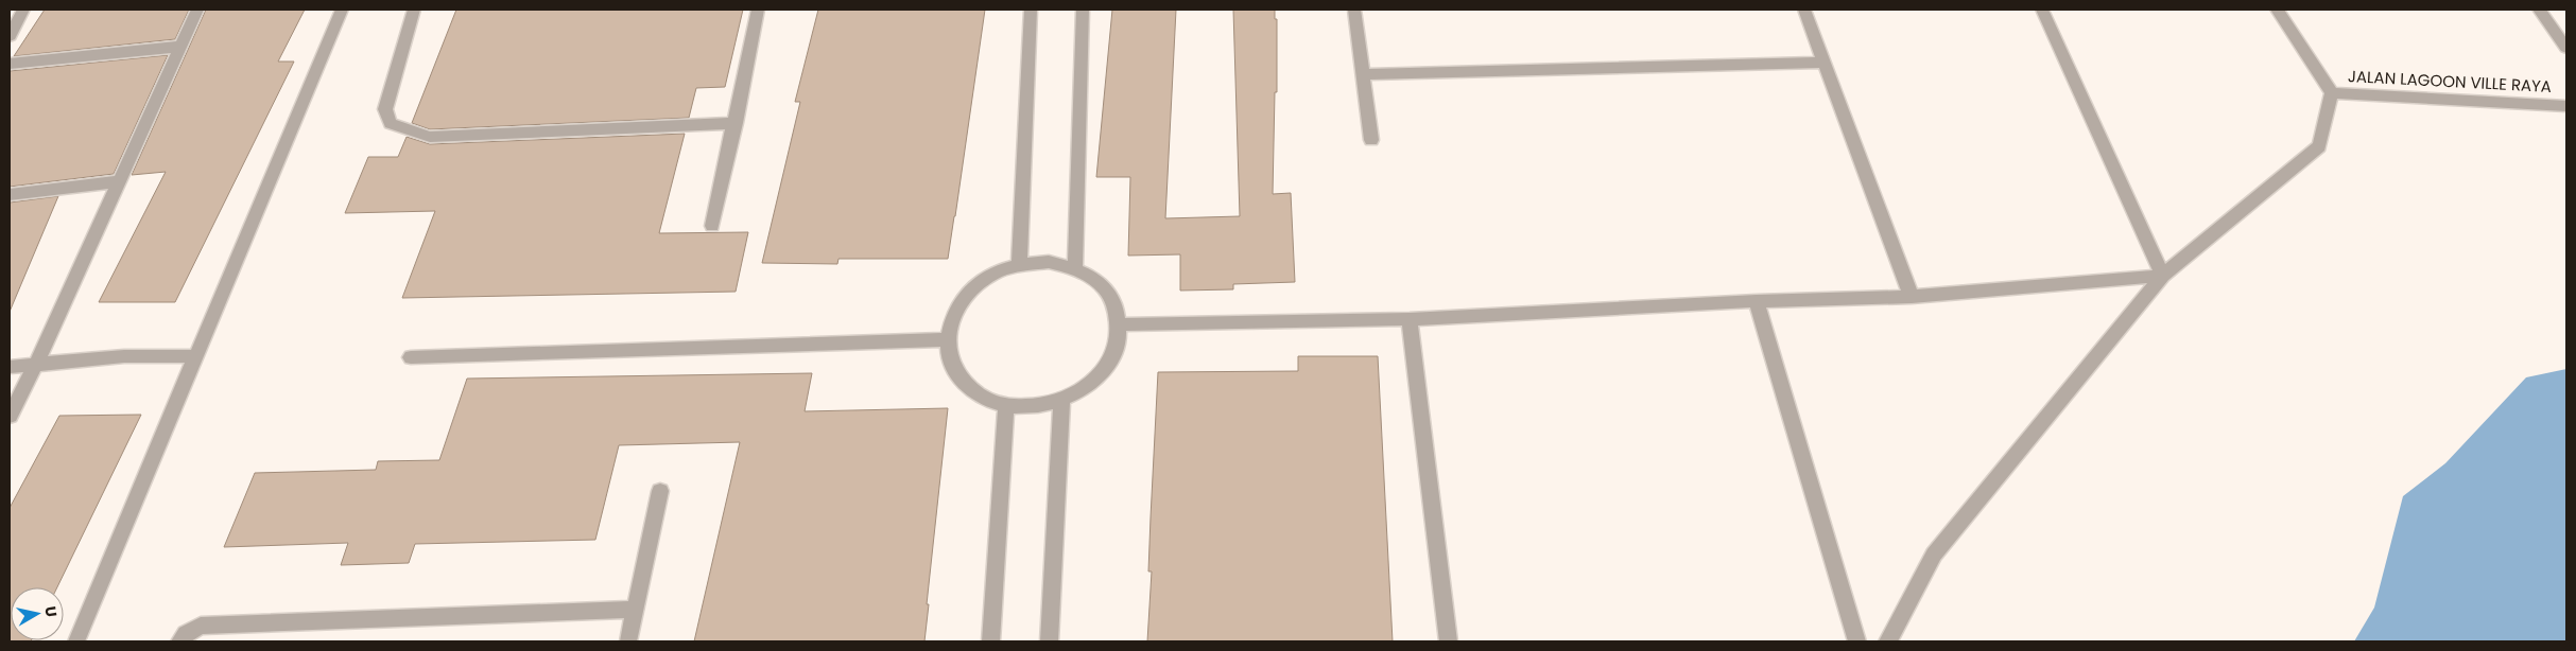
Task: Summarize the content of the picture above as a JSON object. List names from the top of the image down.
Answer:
{
  "streets": {
    "street": ["JALAN LAGOON VILLE RAYA"]
  },
  "north": "right"
}
